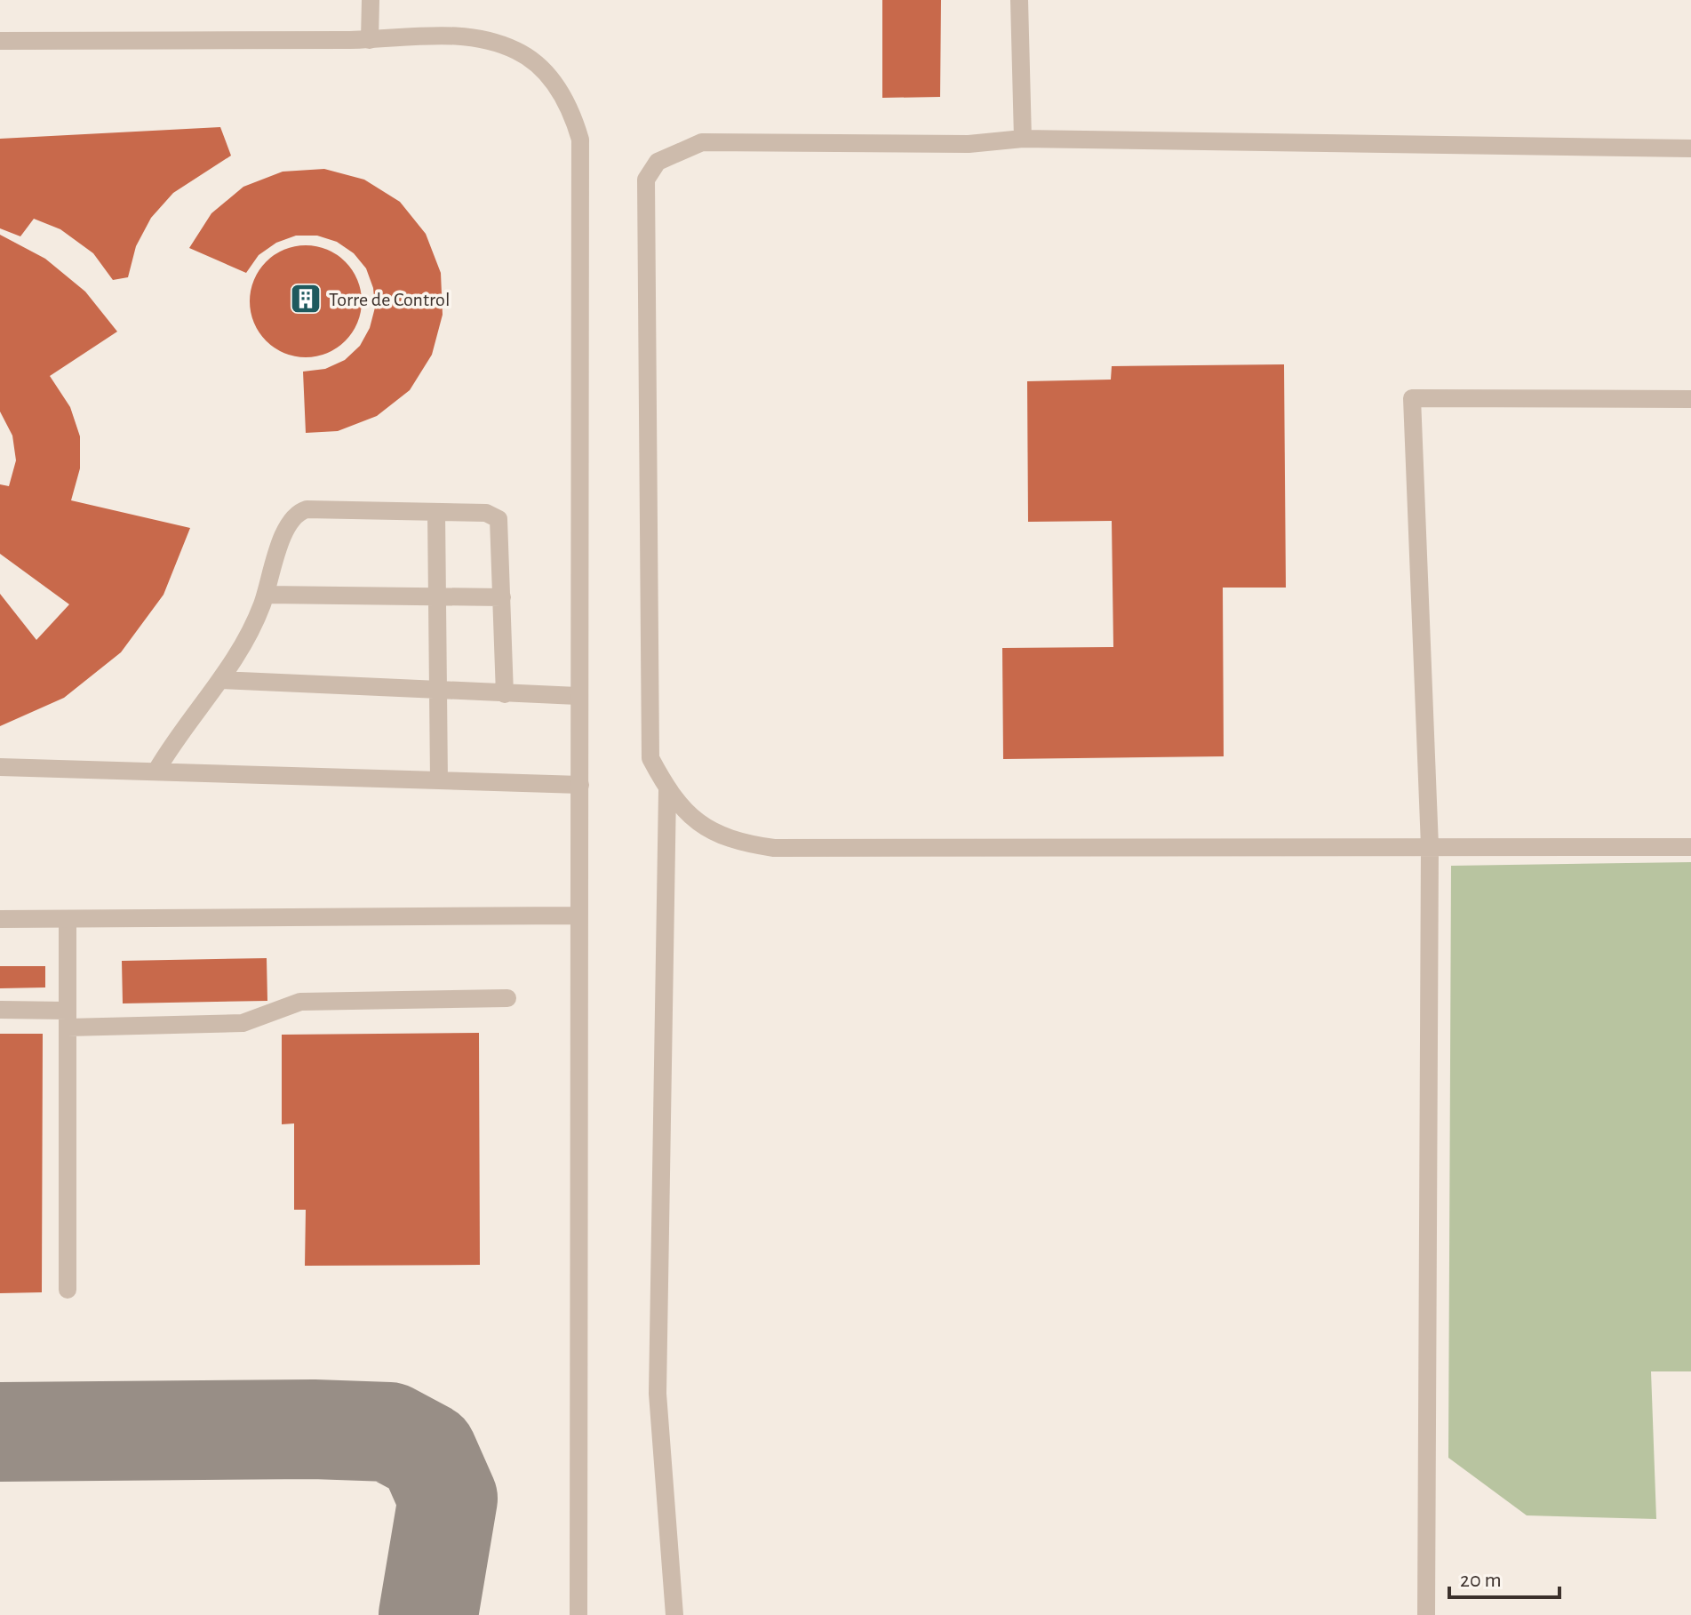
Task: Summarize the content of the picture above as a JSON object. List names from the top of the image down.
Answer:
{
  "places": {
    "building": ["Torre de Control"]
  },
  "scale_bar": "20 m"
}
